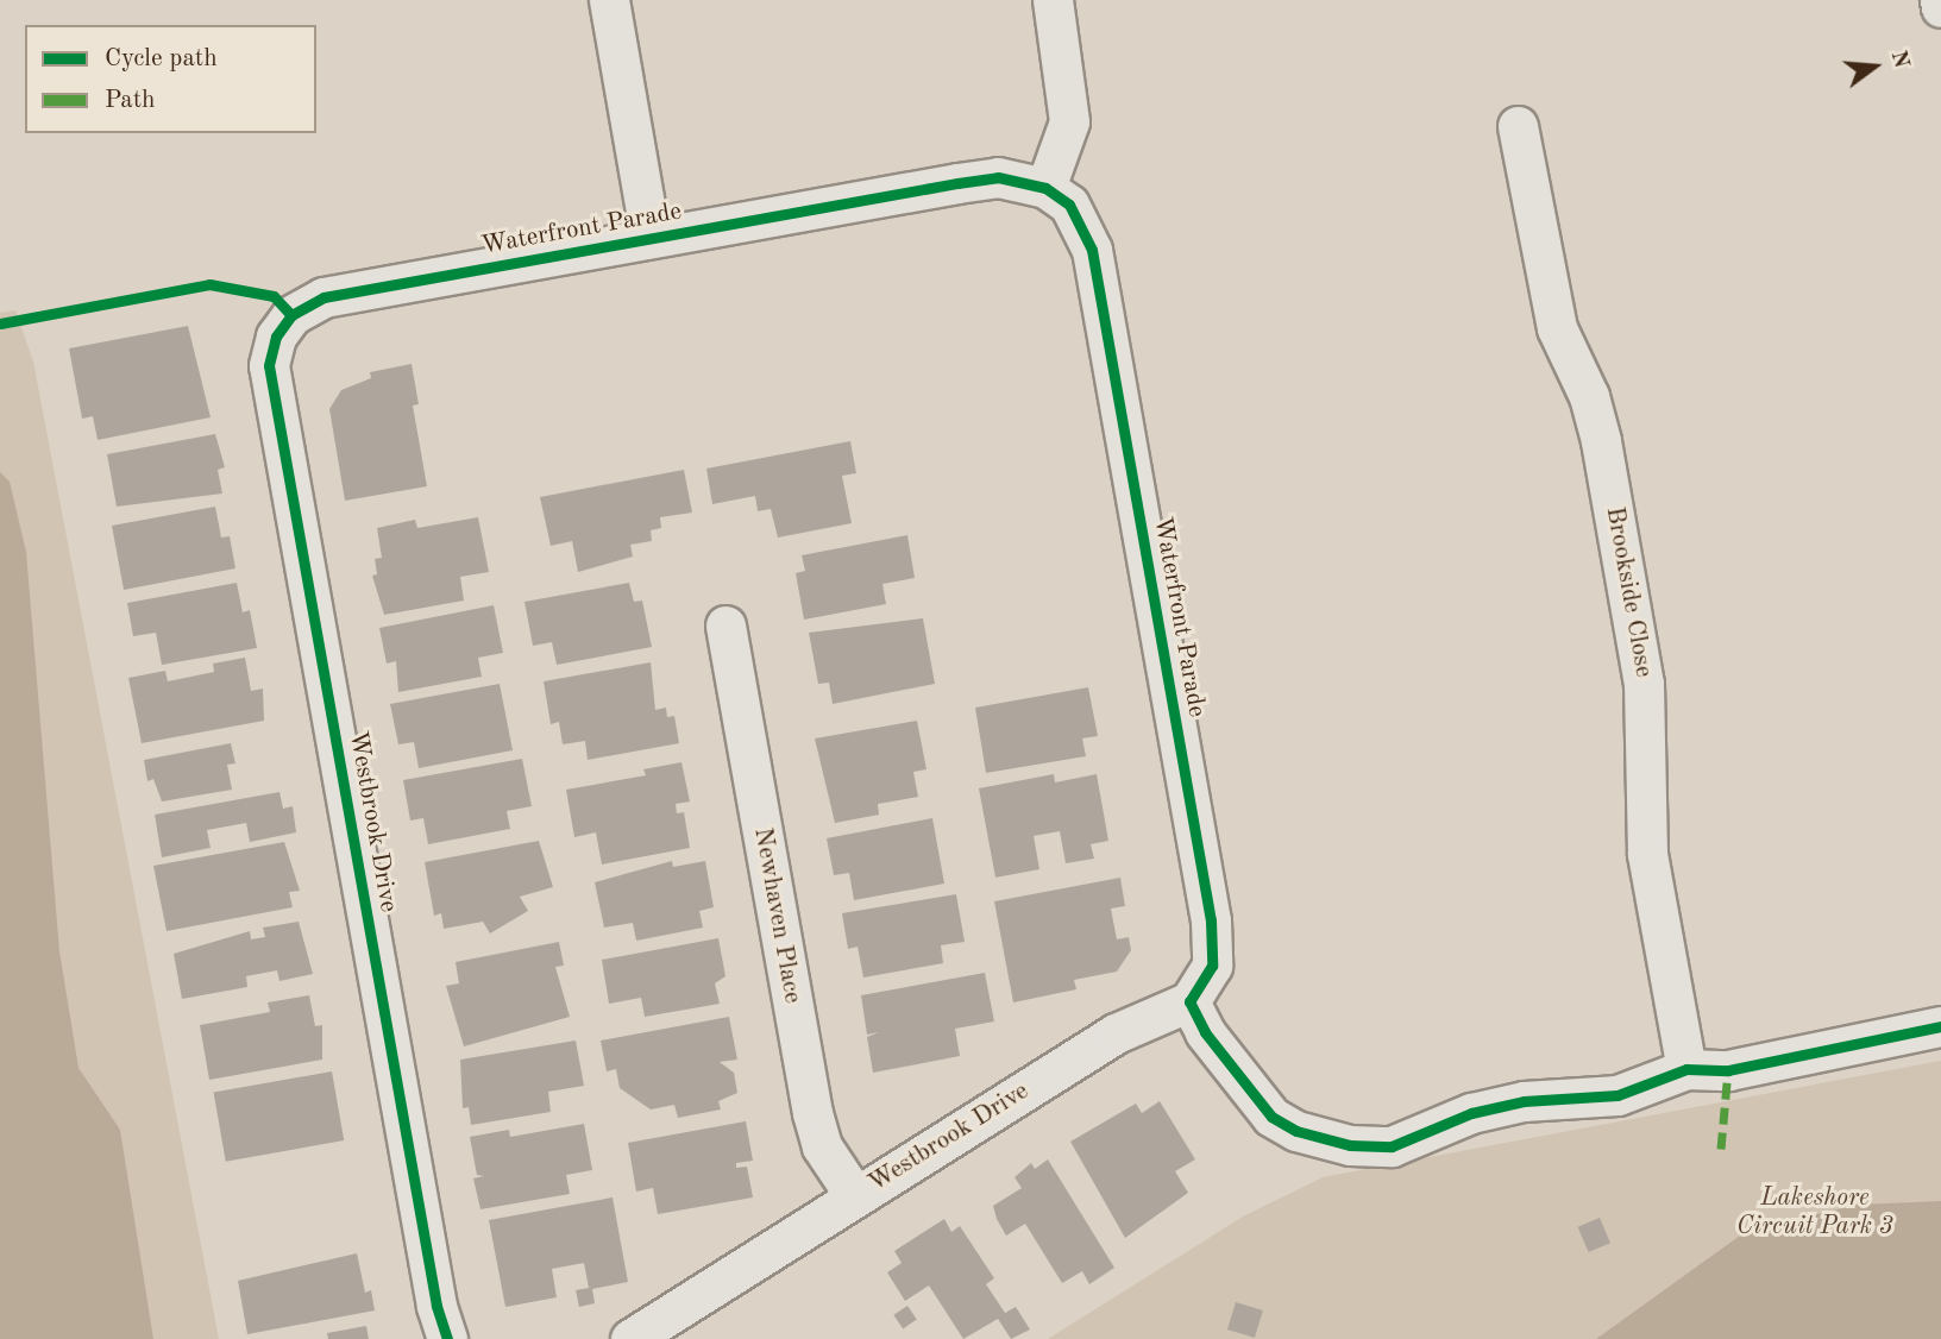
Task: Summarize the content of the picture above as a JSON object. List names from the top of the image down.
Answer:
{
  "streets": {
    "street": [
      "Waterfront Parade",
      "Brookside Close",
      "Westbrook Drive",
      "Newhaven Place"
    ]
  },
  "crossings": [
    ["Waterfront Parade", "Westbrook Drive"],
    ["Westbrook Drive", "Newhaven Place"]
  ],
  "parks": ["Lakeshore Circuit Park 3"],
  "legend": ["Cycle path", "Path"],
  "north": "right"
}
